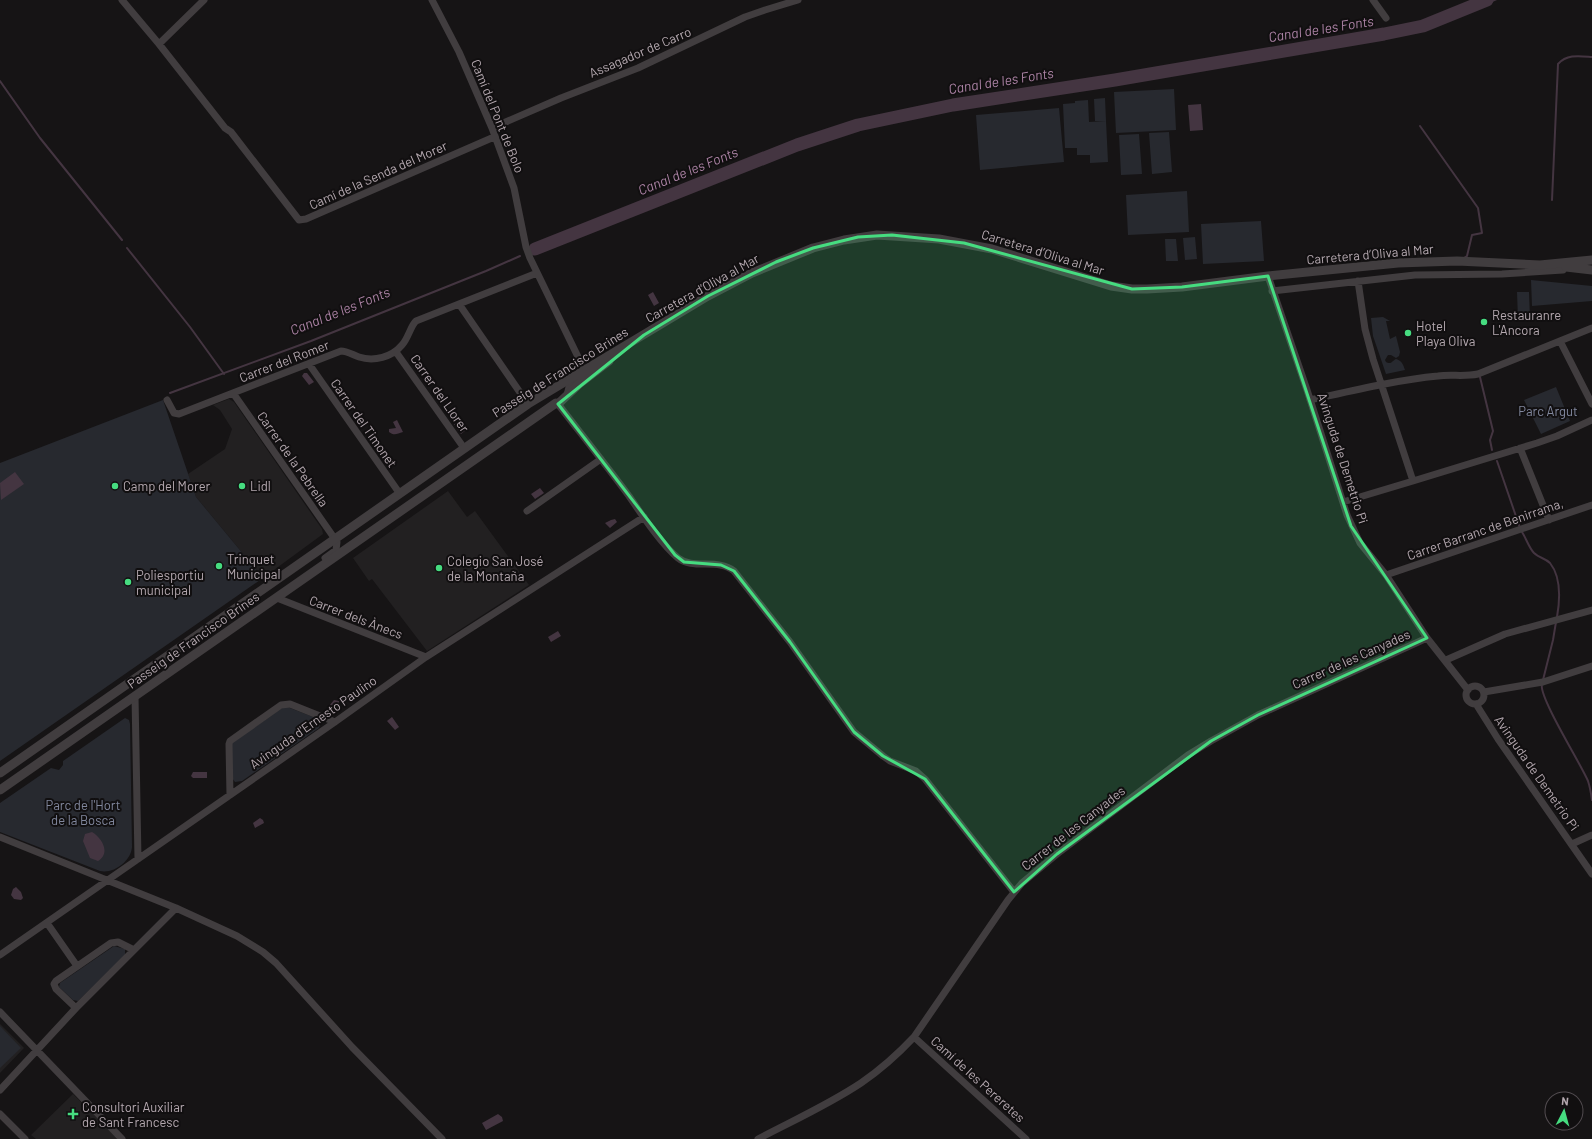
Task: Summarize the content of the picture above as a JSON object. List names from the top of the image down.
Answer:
{
  "streets": {
    "street": [
      "Assagador de Carro",
      "Camí del Pont de Bolo",
      "Camí de la Senda del Morer",
      "Carretera d’Oliva al Mar",
      "Carrer del Romer",
      "Passeig de Francisco Brines",
      "Carrer del Llorer",
      "Carrer del Timonet",
      "Avinguda de Demetrio Pi",
      "Carrer de la Pebrella",
      "Carrer Barranc de Benirrama,",
      "Carrer dels Ànecs",
      "Carrer de les Canyades",
      "Avinguda d'Ernesto Paulino",
      "Camí de les Pereretes"
    ]
  },
  "crossings": [
    ["Assagador de Carro", "Camí del Pont de Bolo"],
    ["Camí del Pont de Bolo", "Camí de la Senda del Morer"],
    ["Camí del Pont de Bolo", "Passeig de Francisco Brines"],
    ["Carretera d’Oliva al Mar", "Passeig de Francisco Brines"],
    ["Carretera d’Oliva al Mar", "Avinguda de Demetrio Pi"],
    ["Carrer del Romer", "Carrer del Llorer"],
    ["Carrer del Romer", "Carrer del Timonet"],
    ["Carrer del Romer", "Carrer de la Pebrella"],
    ["Passeig de Francisco Brines", "Carrer del Llorer"],
    ["Passeig de Francisco Brines", "Carrer del Timonet"],
    ["Passeig de Francisco Brines", "Carrer de la Pebrella"],
    ["Passeig de Francisco Brines", "Carrer dels Ànecs"],
    ["Avinguda de Demetrio Pi", "Carrer Barranc de Benirrama,"],
    ["Avinguda de Demetrio Pi", "Carrer de les Canyades"],
    ["Carrer dels Ànecs", "Avinguda d'Ernesto Paulino"],
    ["Carrer de les Canyades", "Camí de les Pereretes"]
  ],
  "water": ["Canal de les Fonts"],
  "parks": ["Parc Argut", "Parc de l'Hort de la Bosca"],
  "places": {
    "other": [
      "Restauranre L'Ancora",
      "Hotel Playa Oliva",
      "Camp del Morer",
      "Lidl",
      "Trinquet Municipal",
      "Colegio San José de la Montaña",
      "Poliesportiu municipal"
    ],
    "health": ["Consultori Auxiliar de Sant Francesc"]
  },
  "north": "top"
}
